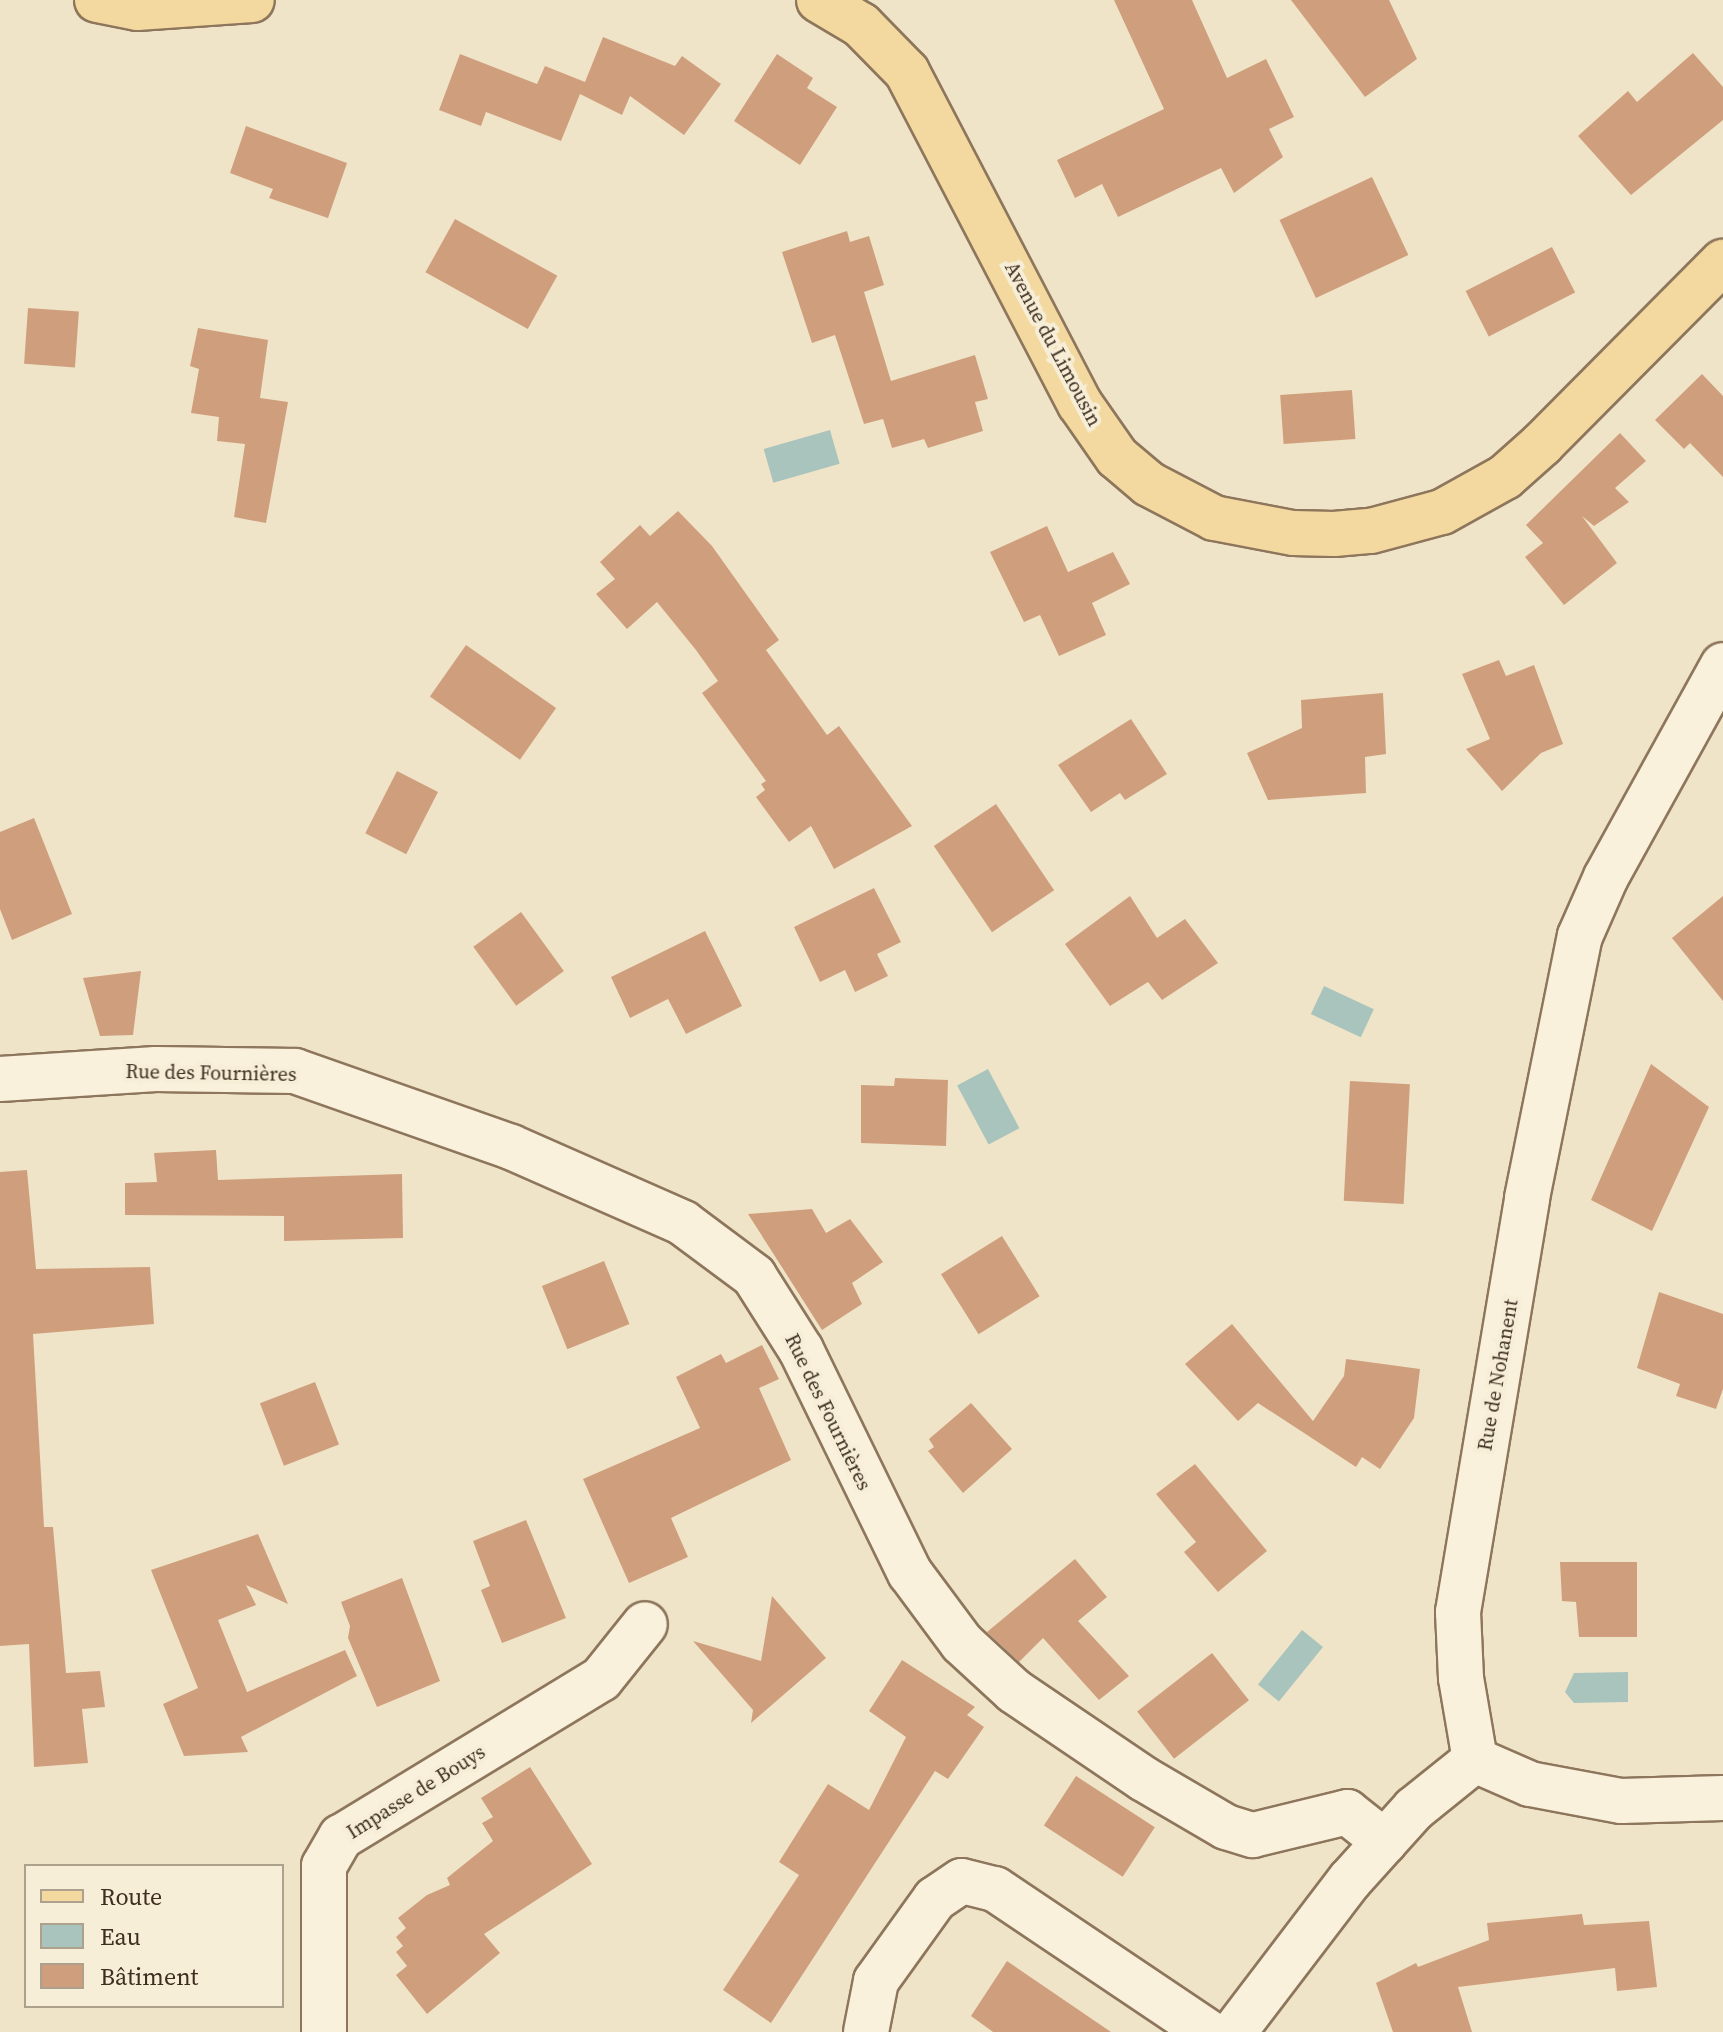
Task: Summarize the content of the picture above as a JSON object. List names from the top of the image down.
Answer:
{
  "streets": {
    "main road": ["Avenue du Limousin"],
    "street": ["Rue des Fournières", "Rue de Nohanent", "Impasse de Bouys"]
  },
  "legend": ["Route", "Eau", "Bâtiment"]
}
